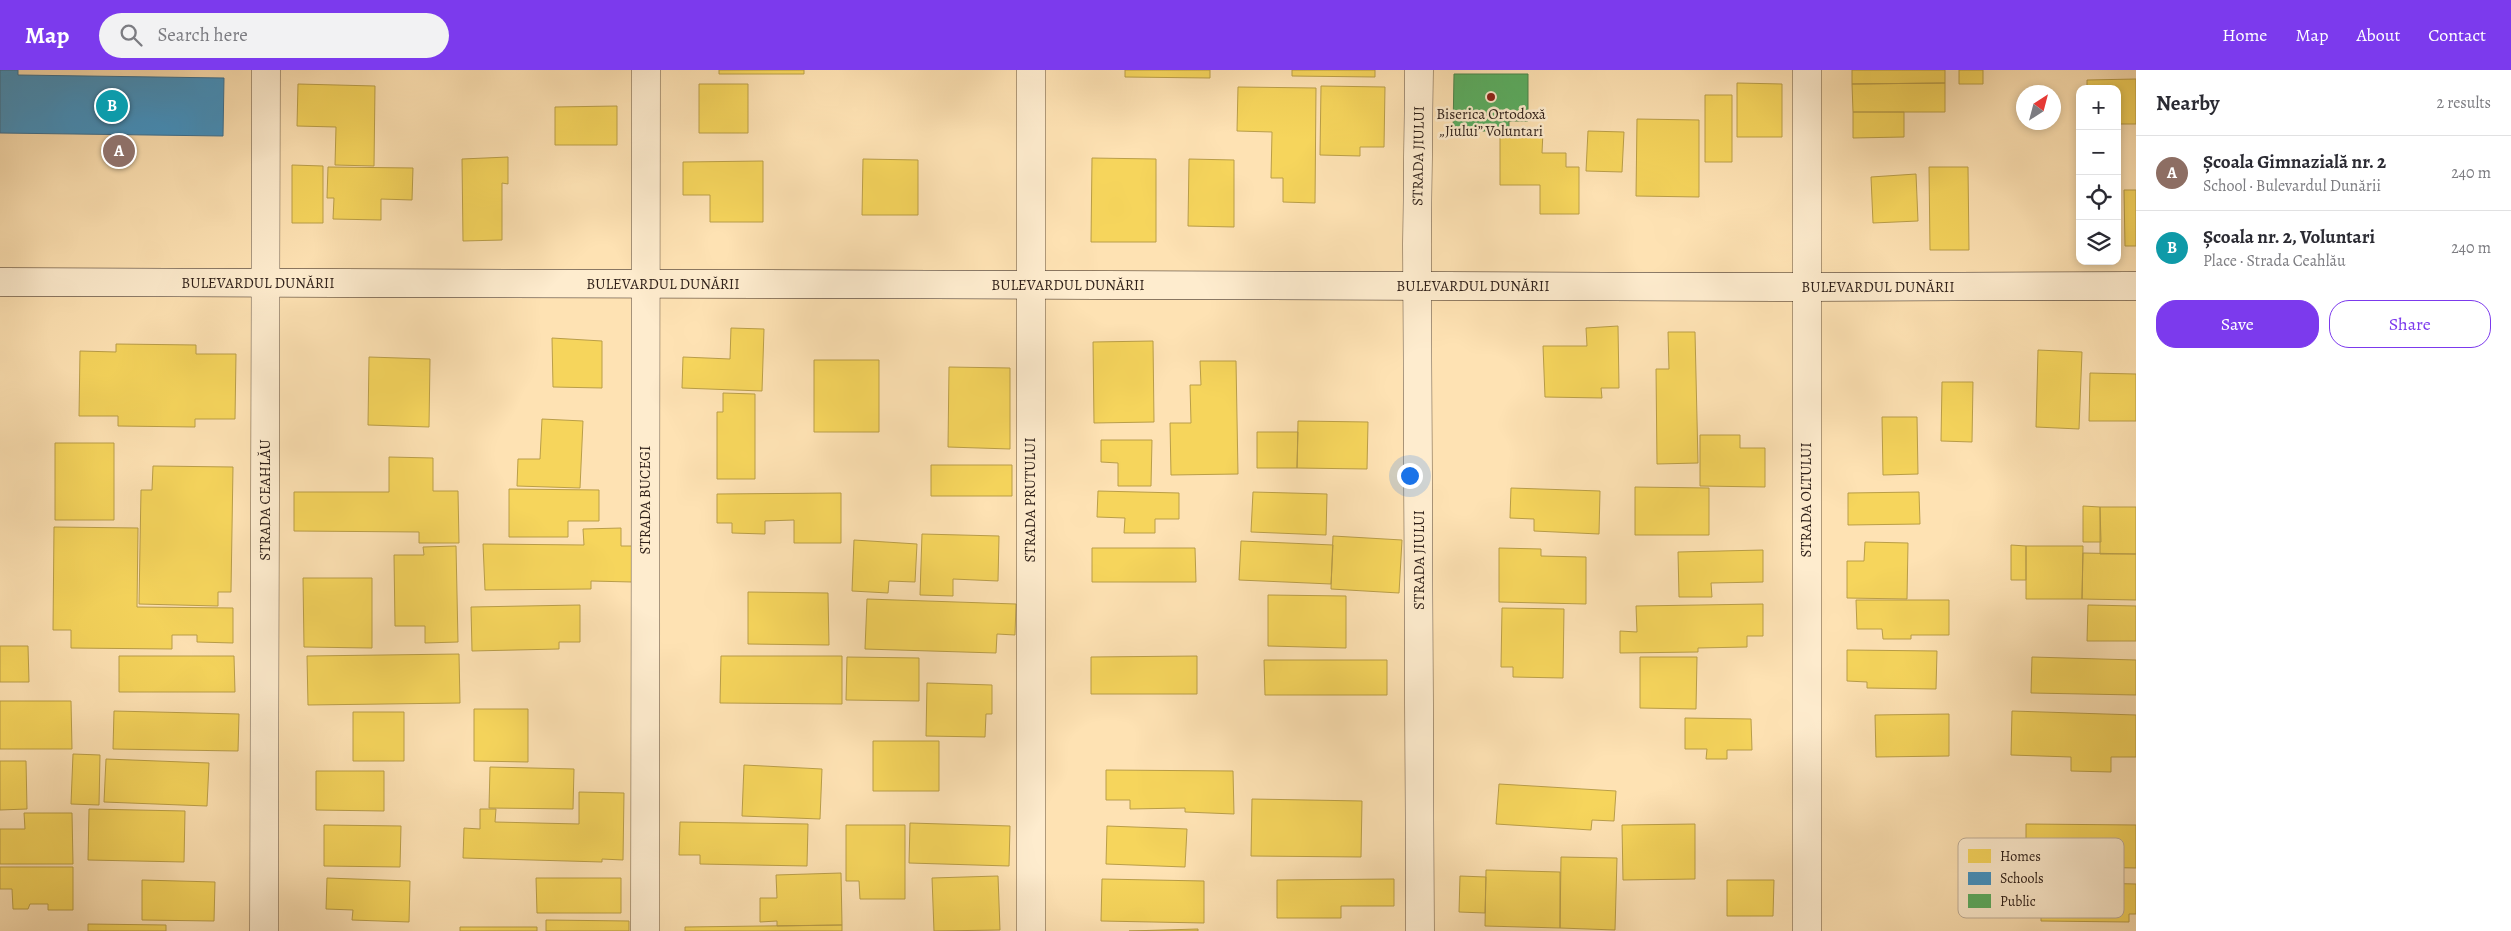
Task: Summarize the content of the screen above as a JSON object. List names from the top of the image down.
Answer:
{
  "streets": {
    "street": [
      "STRADA JIULUI",
      "BULEVARDUL DUNĂRII",
      "STRADA CEAHLĂU",
      "STRADA BUCEGI",
      "STRADA PRUTULUI",
      "STRADA OLTULUI"
    ]
  },
  "crossings": [
    ["STRADA JIULUI", "BULEVARDUL DUNĂRII"],
    ["BULEVARDUL DUNĂRII", "STRADA CEAHLĂU"],
    ["BULEVARDUL DUNĂRII", "STRADA BUCEGI"],
    ["BULEVARDUL DUNĂRII", "STRADA PRUTULUI"],
    ["BULEVARDUL DUNĂRII", "STRADA OLTULUI"]
  ],
  "places": ["Biserica Ortodoxă „Jiului” Voluntari"],
  "legend": ["Homes", "Schools", "Public"],
  "north": "top right",
  "page": {
    "header": "Map",
    "search": "Search here",
    "nav": [
      "Home",
      "Map",
      "About",
      "Contact"
    ],
    "heading": ["Nearby", "2 results"],
    "map_buttons": ["+", "−"],
    "pins": ["B", "A"],
    "list": [
      {
        "mark": "A",
        "name": "Școala Gimnazială nr. 2",
        "note": "School · Bulevardul Dunării",
        "value": "240 m"
      },
      {
        "mark": "B",
        "name": "Școala nr. 2, Voluntari",
        "note": "Place · Strada Ceahlău",
        "value": "240 m"
      }
    ],
    "buttons": ["Save", "Share"]
  }
}
